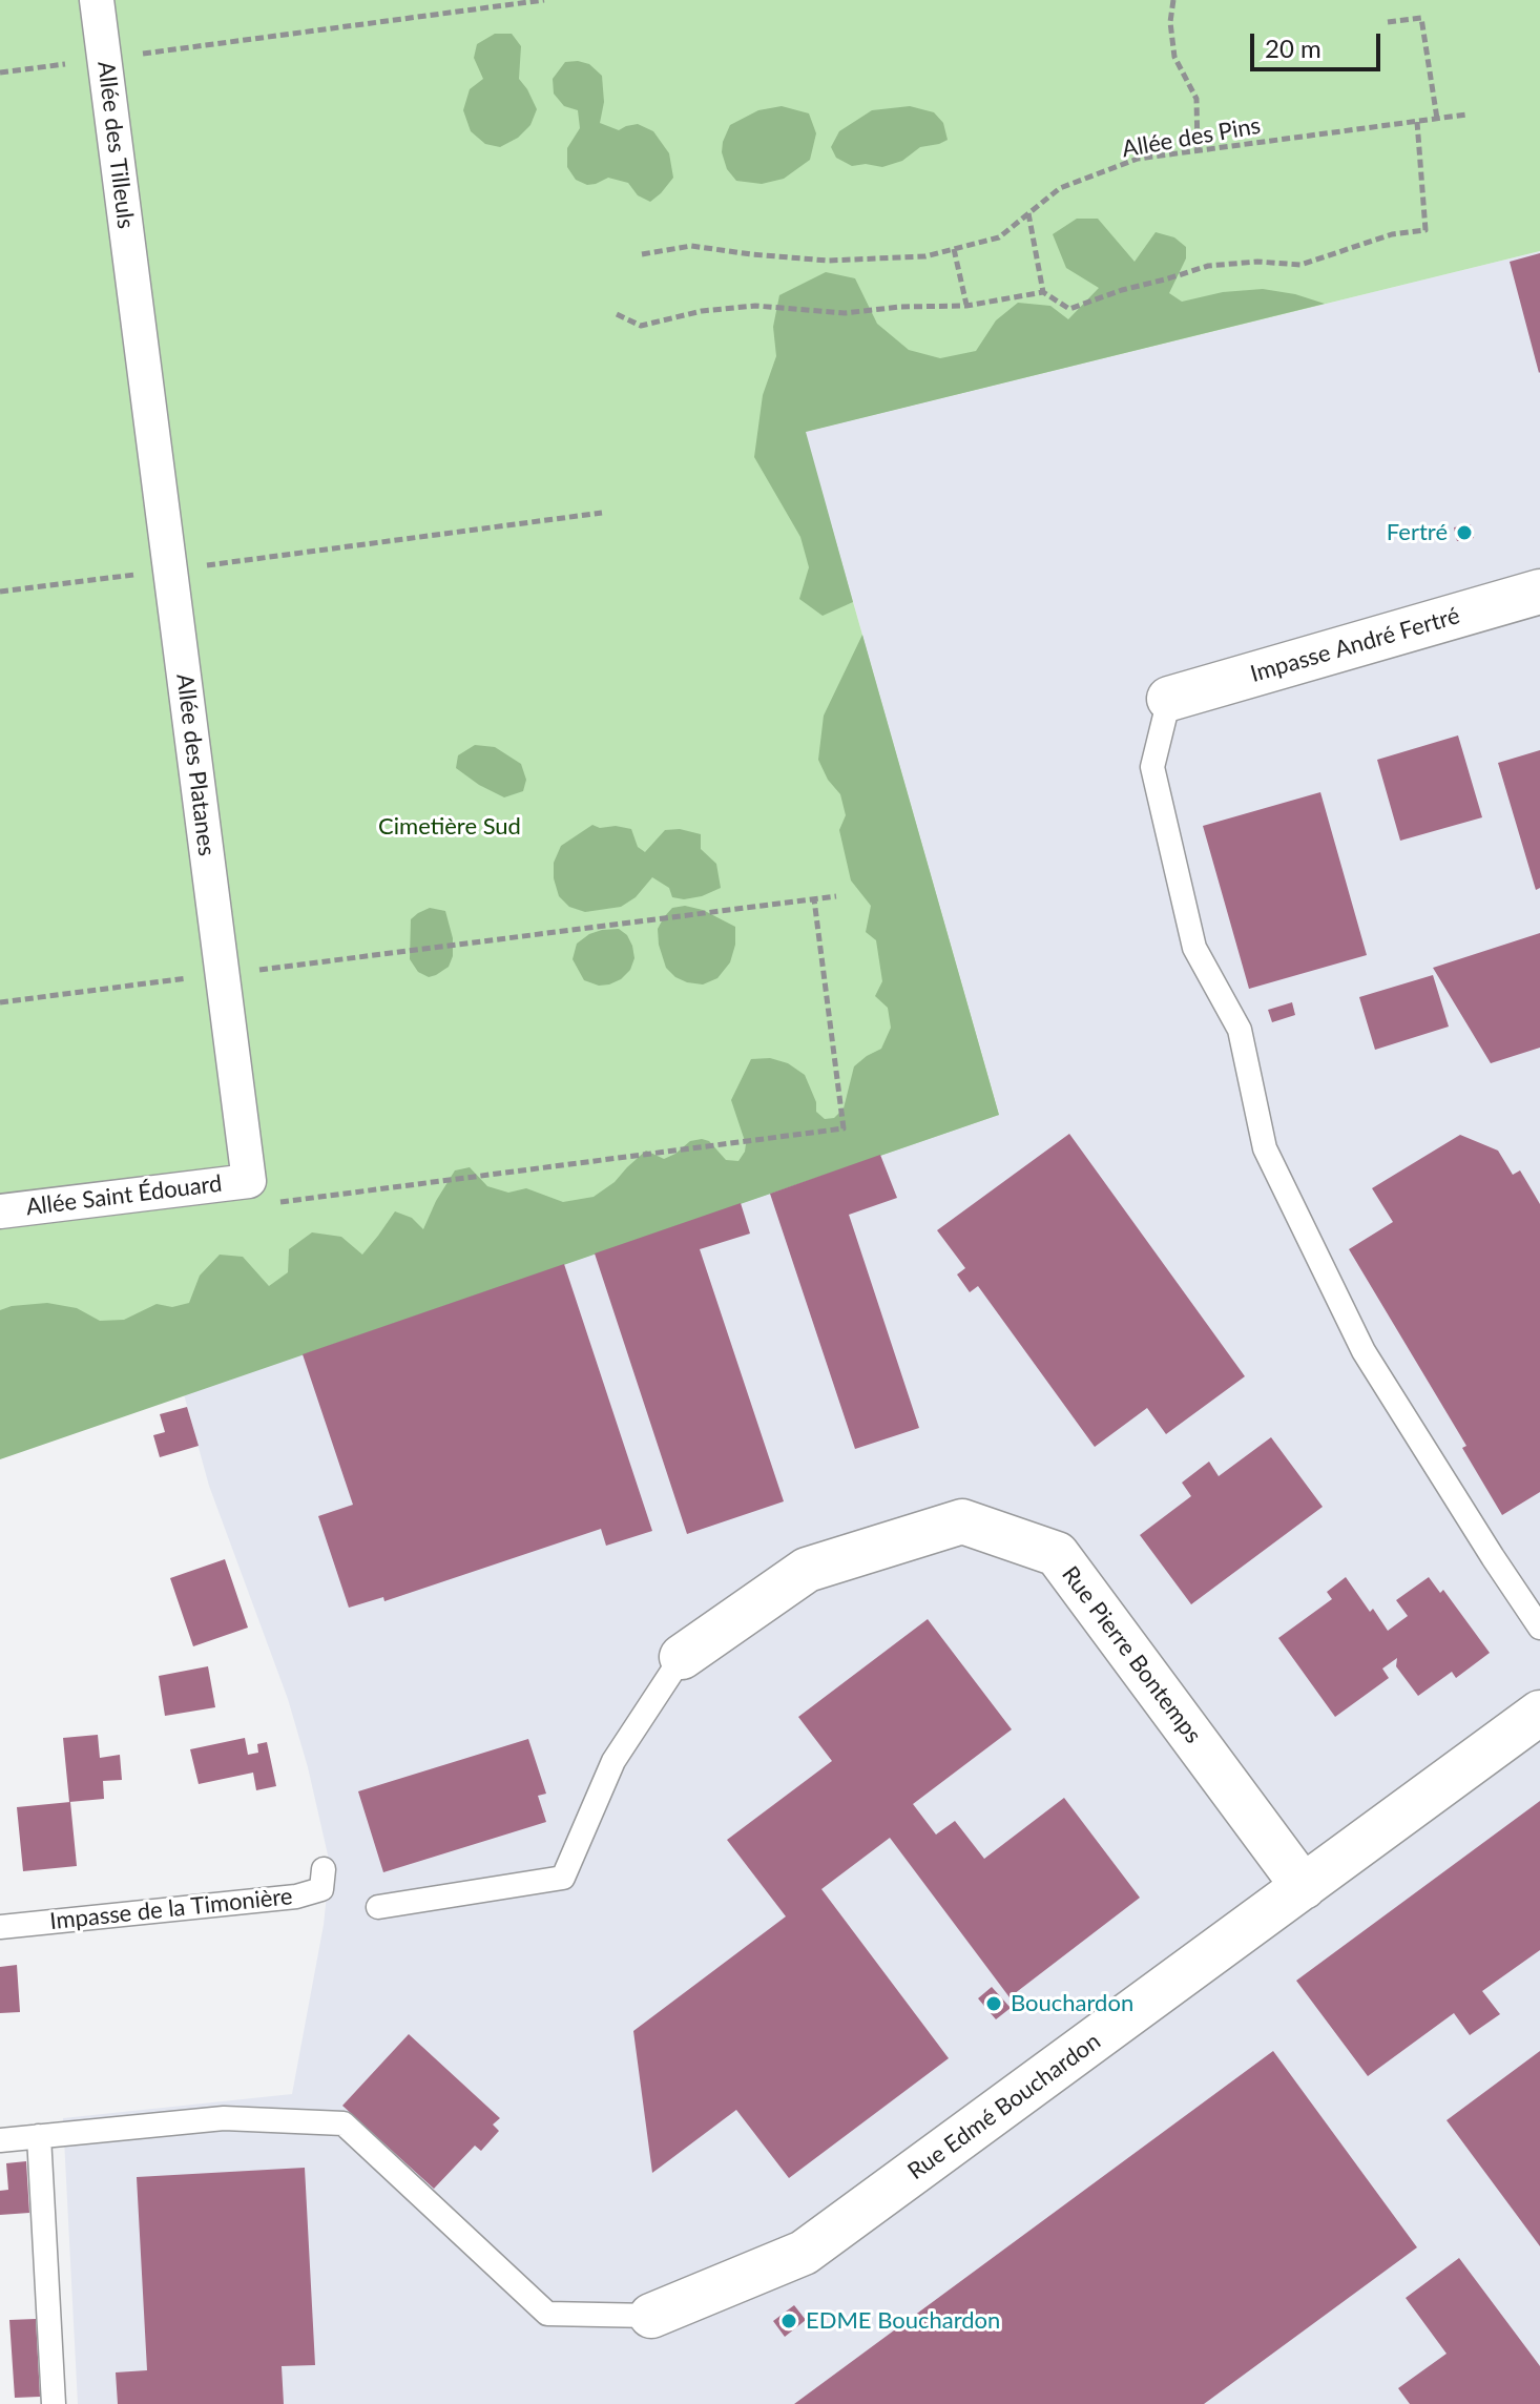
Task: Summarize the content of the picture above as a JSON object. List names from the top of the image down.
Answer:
{
  "streets": {
    "street": [
      "Allée des Tilleuls",
      "Impasse André Fertré",
      "Allée des Platanes",
      "Allée Saint Édouard",
      "Rue Pierre Bontemps",
      "Rue Edmé Bouchardon"
    ],
    "lane": ["Impasse de la Timonière"],
    "path": ["Allée des Pins"]
  },
  "crossings": [
    ["Allée des Tilleuls", "Allée des Platanes"],
    ["Allée des Platanes", "Allée Saint Édouard"],
    ["Rue Pierre Bontemps", "Rue Edmé Bouchardon"]
  ],
  "parks": ["Cimetière Sud"],
  "places": ["Fertré", "Bouchardon", "EDME Bouchardon"],
  "scale_bar": "20 m"
}
